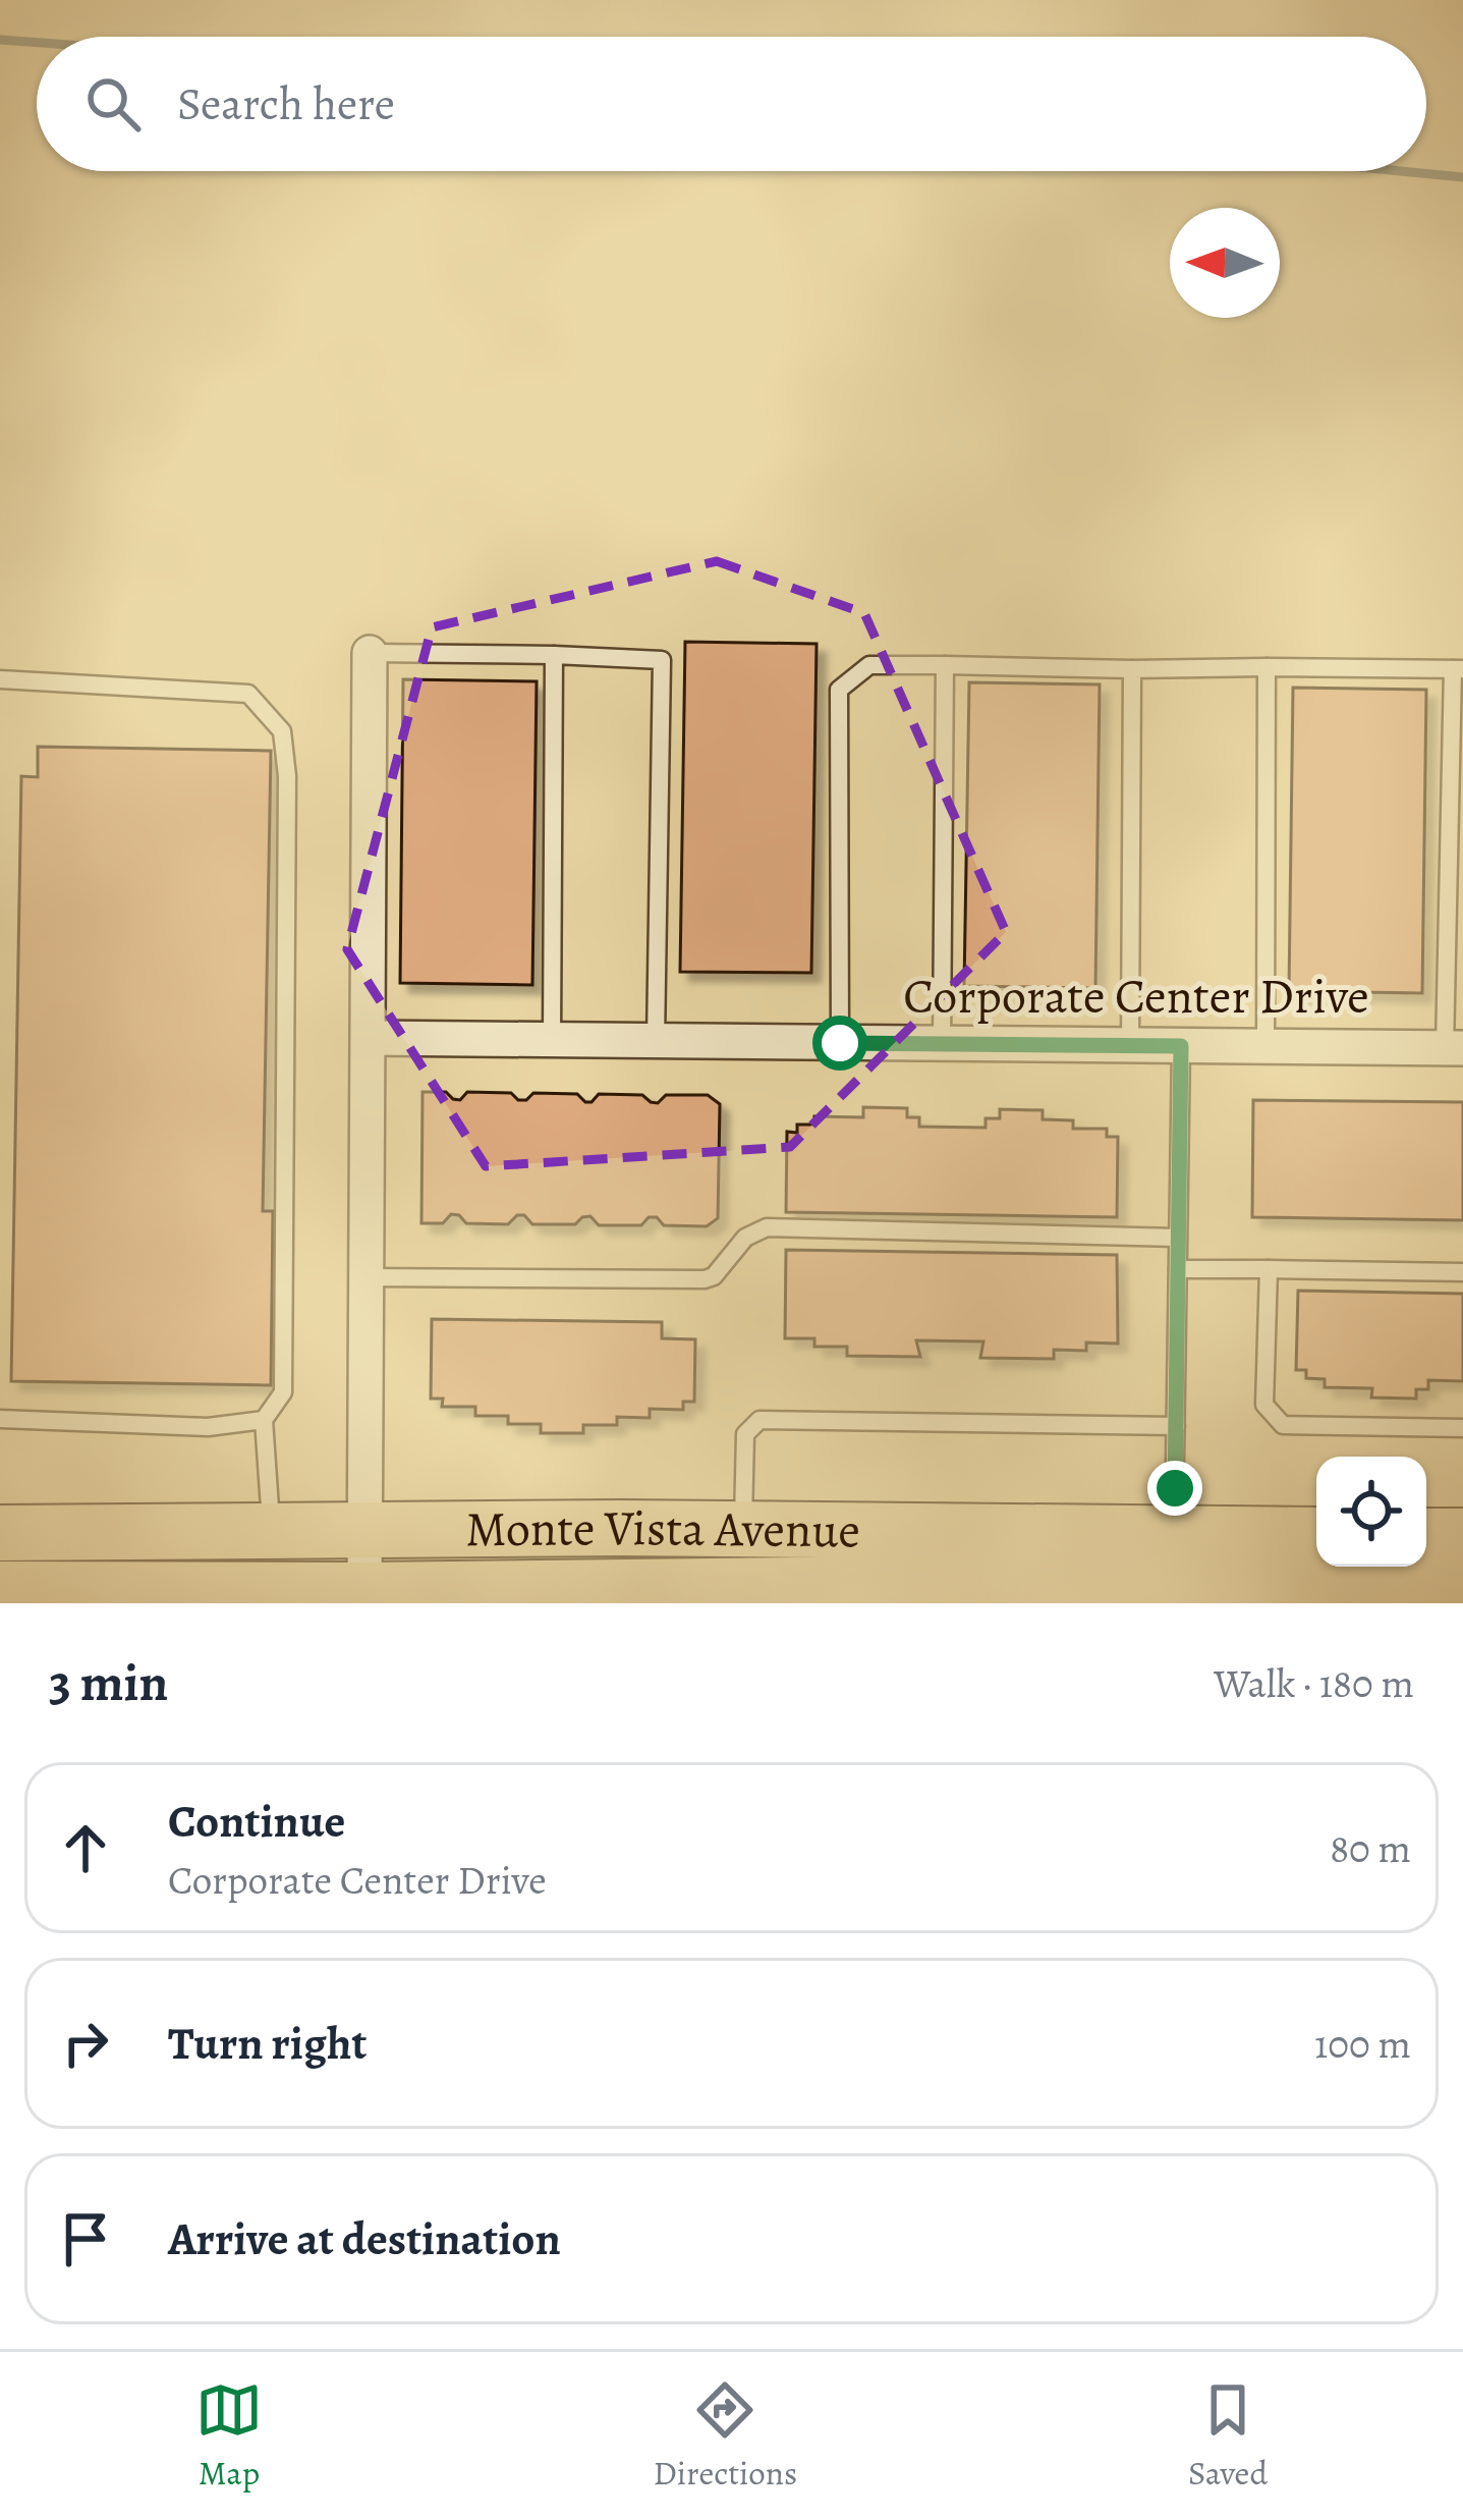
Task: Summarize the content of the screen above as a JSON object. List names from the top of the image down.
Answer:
{
  "streets": {
    "main road": ["Monte Vista Avenue"],
    "street": ["Corporate Center Drive"]
  },
  "north": "left",
  "page": {
    "search": "Search here",
    "heading": ["3 min", "Walk · 180 m"],
    "list": [
      ["Continue", "Corporate Center Drive", "80 m"],
      ["Turn right", "100 m"],
      "Arrive at destination"
    ],
    "nav": ["Map", "Directions", "Saved"]
  }
}
